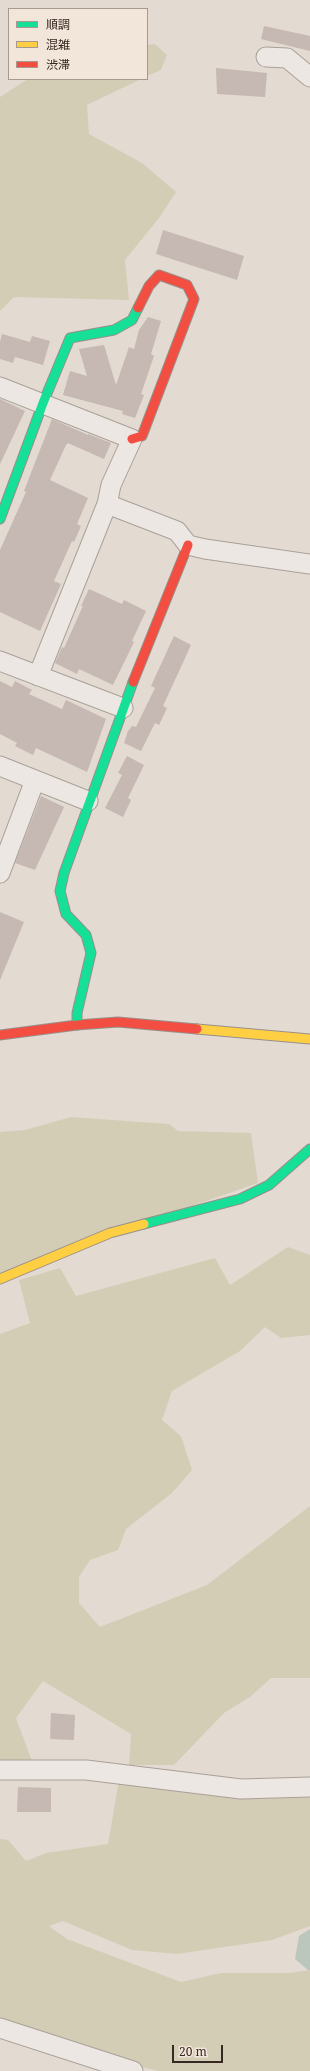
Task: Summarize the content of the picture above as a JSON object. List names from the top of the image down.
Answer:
{
  "legend": ["順調", "混雑", "渋滞"],
  "scale_bar": "20 m"
}
